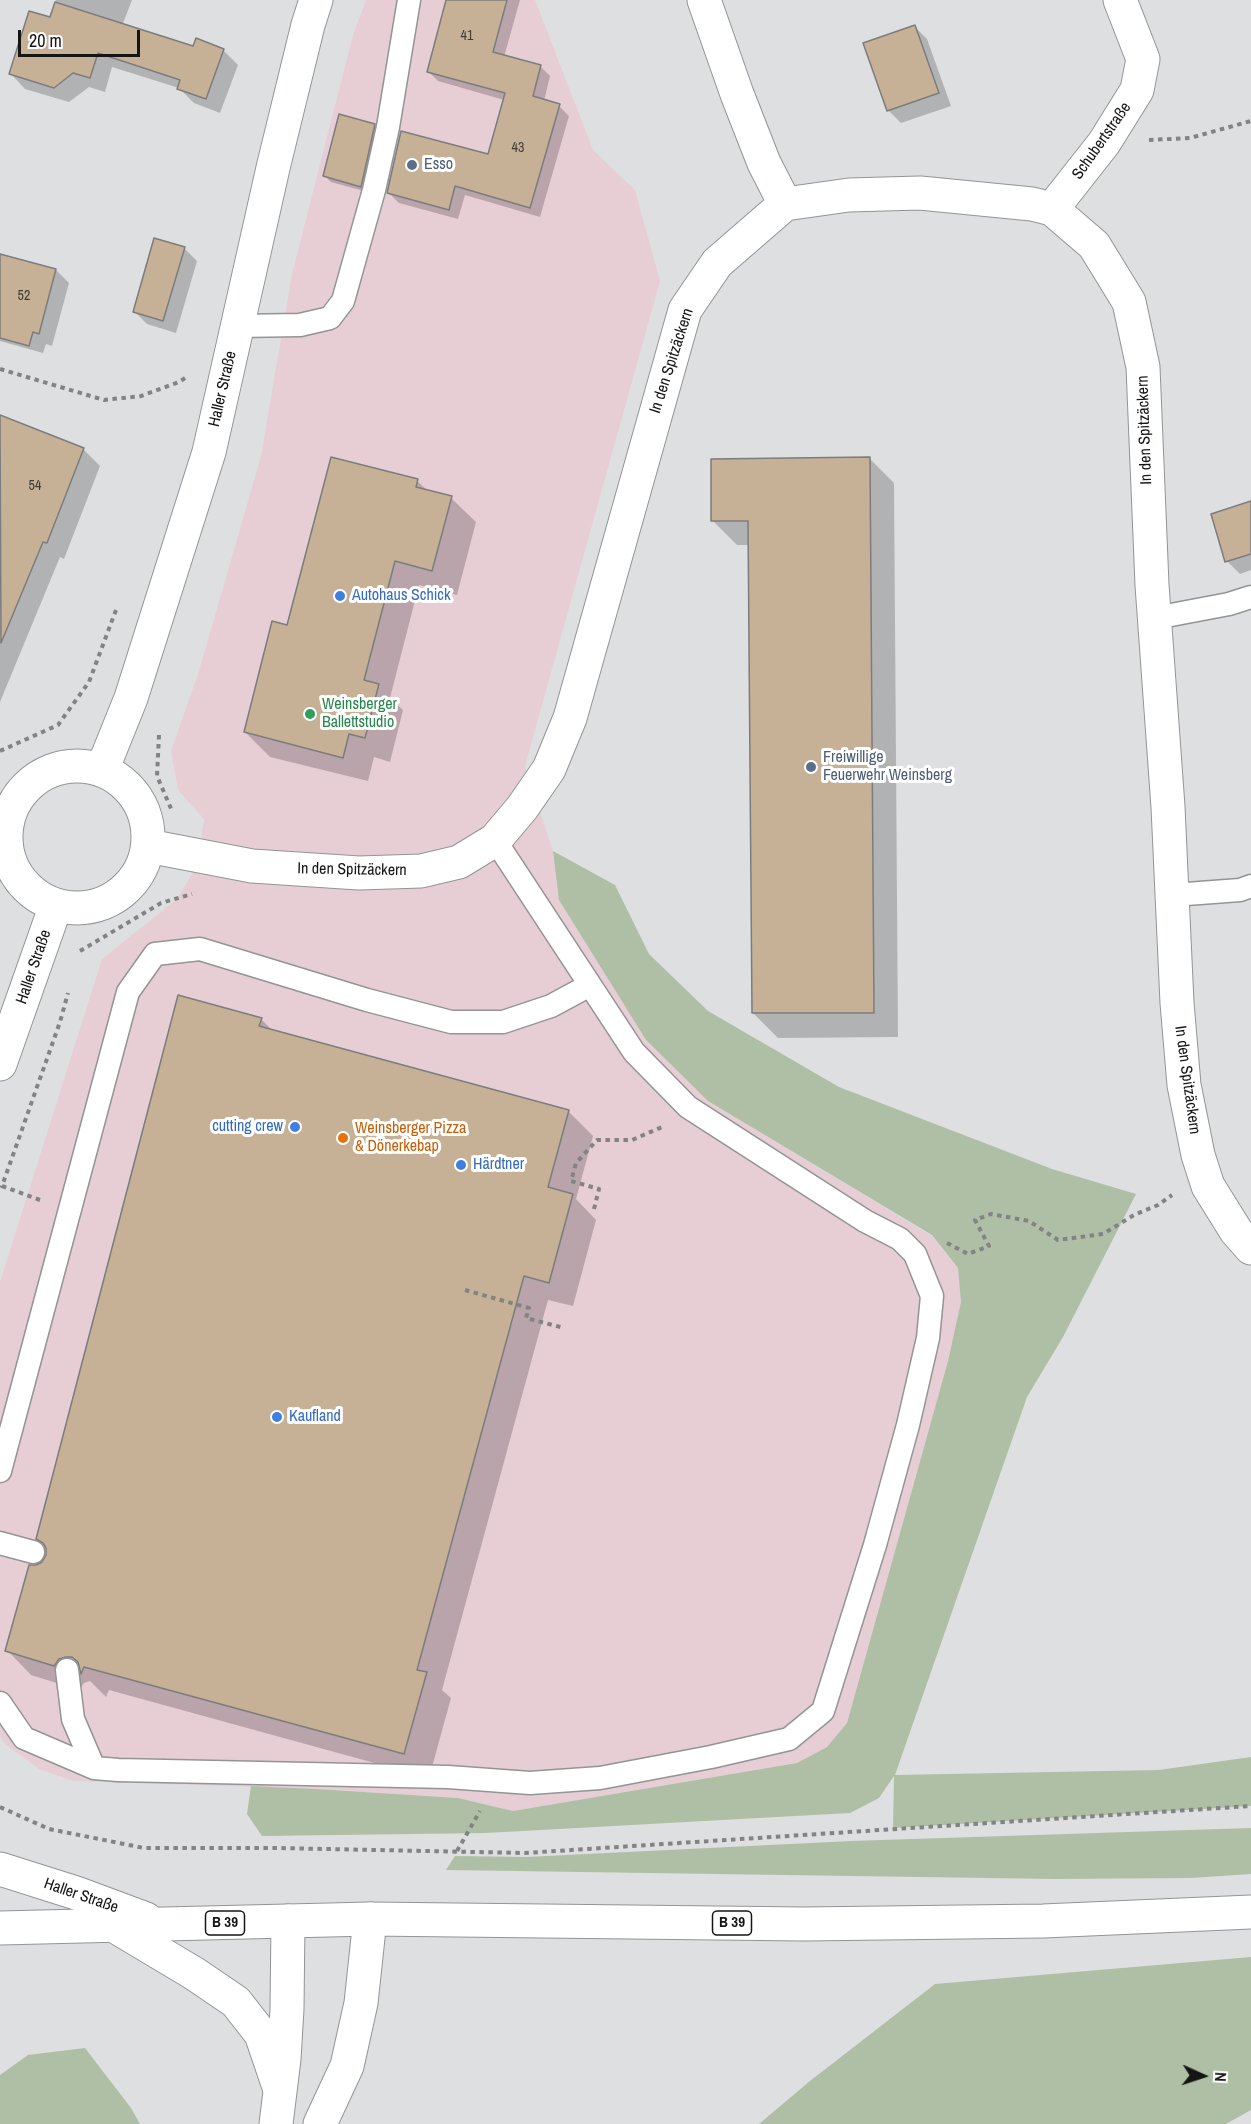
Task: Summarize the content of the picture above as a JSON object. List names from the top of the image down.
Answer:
{
  "streets": {
    "street": [
      "Schubertstraße",
      "In den Spitzäckern",
      "Haller Straße",
      "B 39"
    ]
  },
  "crossings": [
    ["Schubertstraße", "In den Spitzäckern"],
    ["In den Spitzäckern", "Haller Straße"],
    ["Haller Straße", "B 39"]
  ],
  "places": [
    "Esso",
    "Autohaus Schick",
    "Weinsberger Ballettstudio",
    "Freiwillige Feuerwehr Weinsberg",
    "cutting crew",
    "Weinsberger Pizza & Dönerkebap",
    "Härdtner",
    "Kaufland"
  ],
  "house_numbers": [
    "41",
    "43",
    "52",
    "54"
  ],
  "scale_bar": "20 m",
  "north": "right"
}
